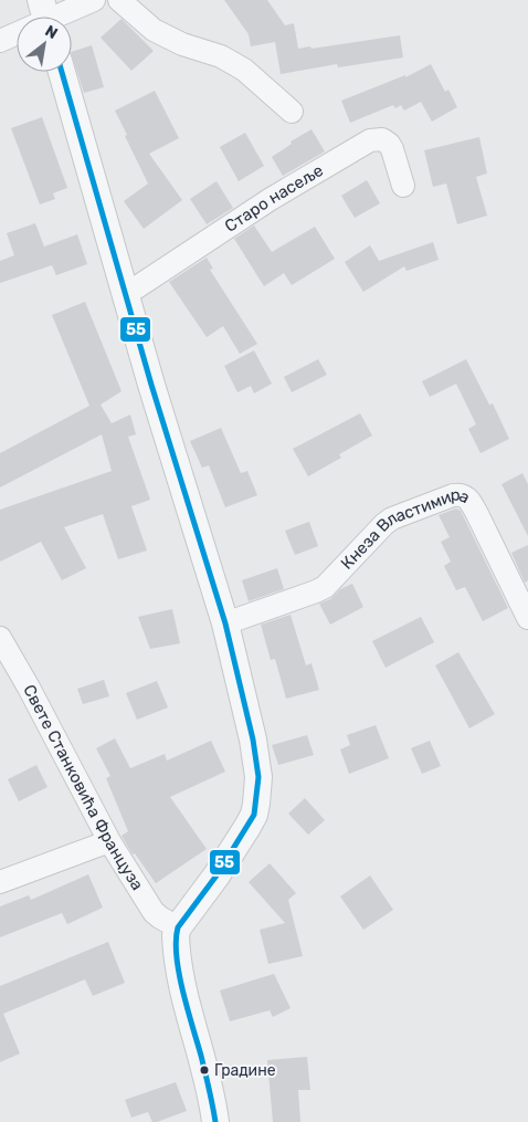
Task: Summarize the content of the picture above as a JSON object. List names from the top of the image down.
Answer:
{
  "streets": {
    "street": ["Старо насеље", "Кнеза Властимира", "Свете Станковића Француза"]
  },
  "places": ["Градине"],
  "lines": ["transit line 55"],
  "north": "top right"
}
